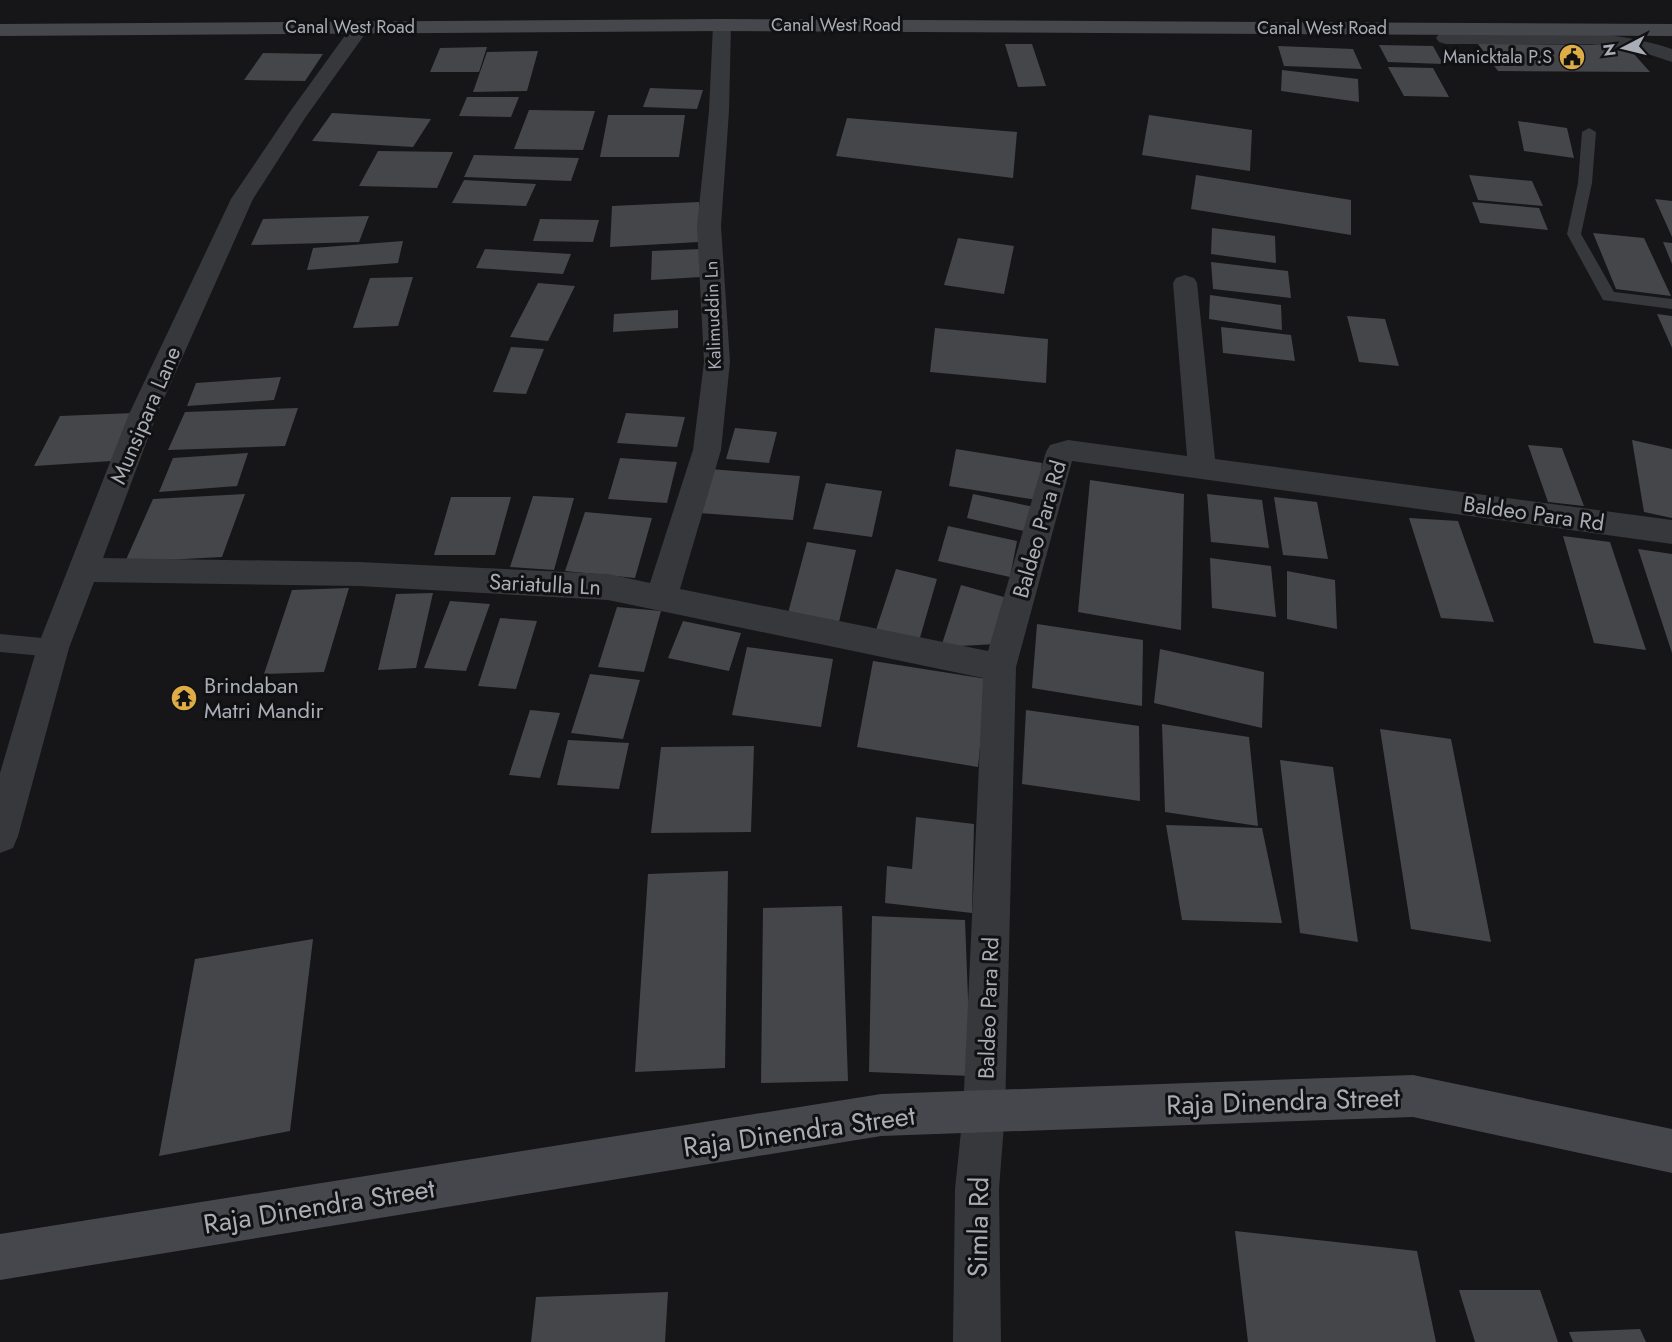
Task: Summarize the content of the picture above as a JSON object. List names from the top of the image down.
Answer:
{
  "streets": {
    "main road": ["Canal West Road", "Raja Dinendra Street"],
    "street": [
      "Kalimuddin Ln",
      "Munsipara Lane",
      "Baldeo Para Rd",
      "Sariatulla Ln",
      "Simla Rd"
    ]
  },
  "crossings": [
    ["Canal West Road", "Kalimuddin Ln"],
    ["Canal West Road", "Munsipara Lane"],
    ["Kalimuddin Ln", "Sariatulla Ln"],
    ["Munsipara Lane", "Sariatulla Ln"],
    ["Baldeo Para Rd", "Sariatulla Ln"],
    ["Baldeo Para Rd", "Raja Dinendra Street"],
    ["Baldeo Para Rd", "Simla Rd"],
    ["Raja Dinendra Street", "Simla Rd"]
  ],
  "places": {
    "public building": ["Manicktala P.S"],
    "temple": ["Brindaban Matri Mandir"]
  },
  "north": "left"
}
